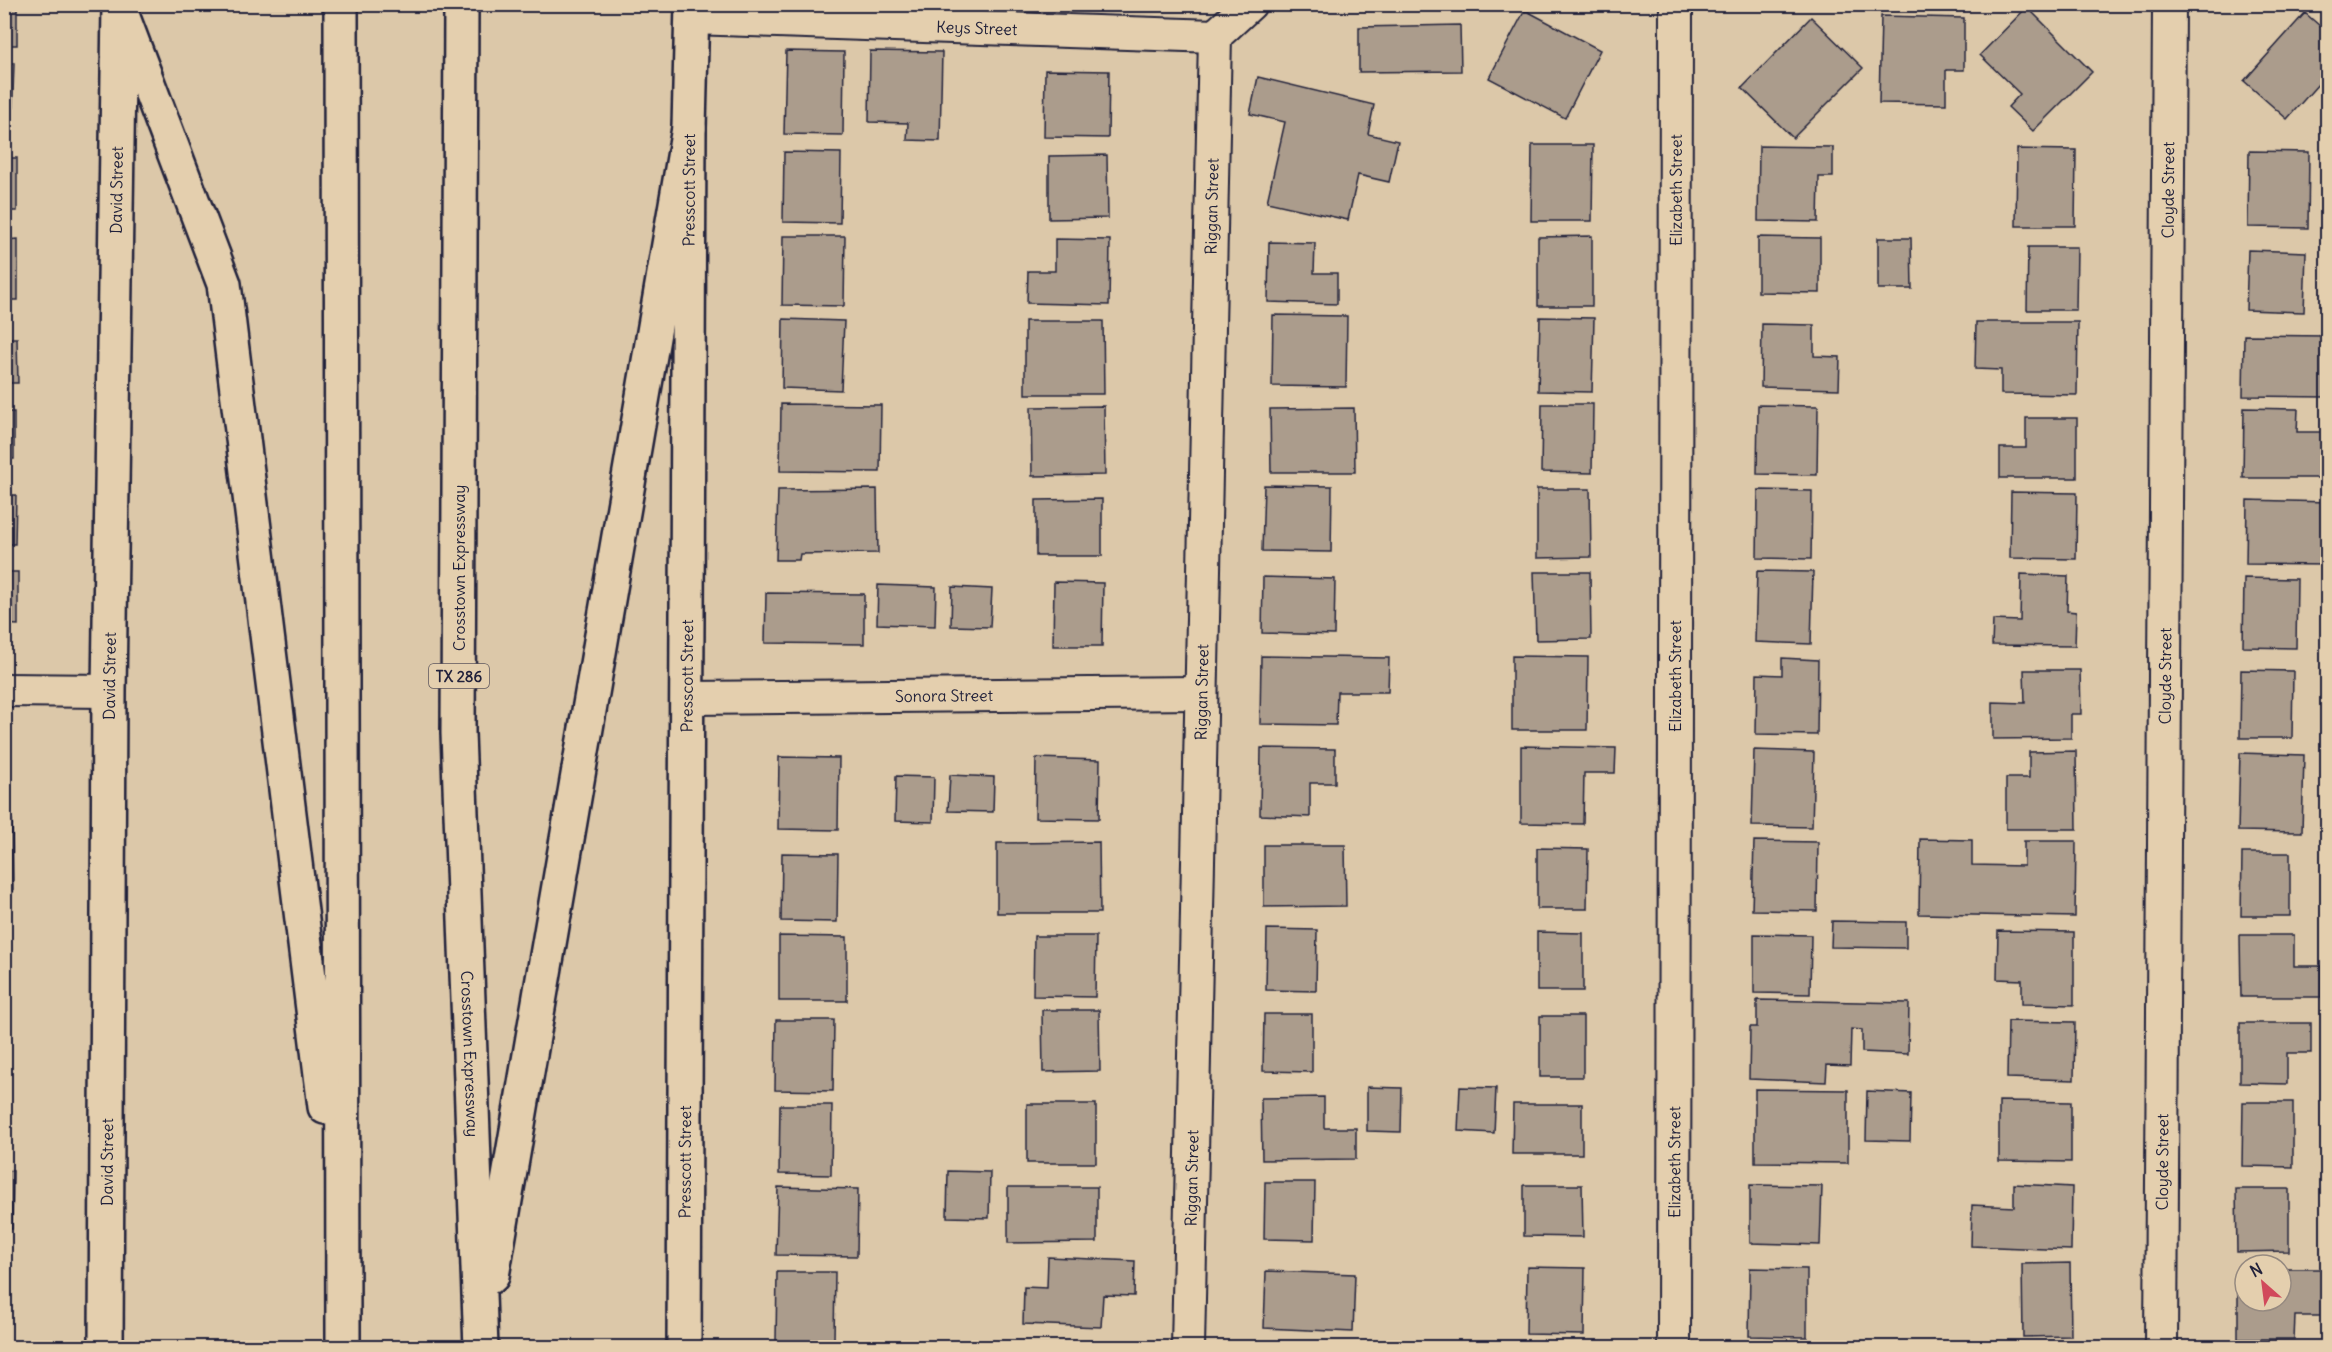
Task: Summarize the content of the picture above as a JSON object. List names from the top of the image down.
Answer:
{
  "streets": {
    "main road": [
      "David Street",
      "Presscott Street",
      "Crosstown Expressway",
      "TX 286"
    ],
    "street": [
      "Keys Street",
      "Elizabeth Street",
      "Cloyde Street",
      "Riggan Street",
      "Sonora Street"
    ]
  },
  "crossings": [
    ["Keys Street", "Presscott Street"],
    ["Keys Street", "Riggan Street"],
    ["Presscott Street", "Sonora Street"],
    ["Riggan Street", "Sonora Street"]
  ],
  "north": "top left"
}
